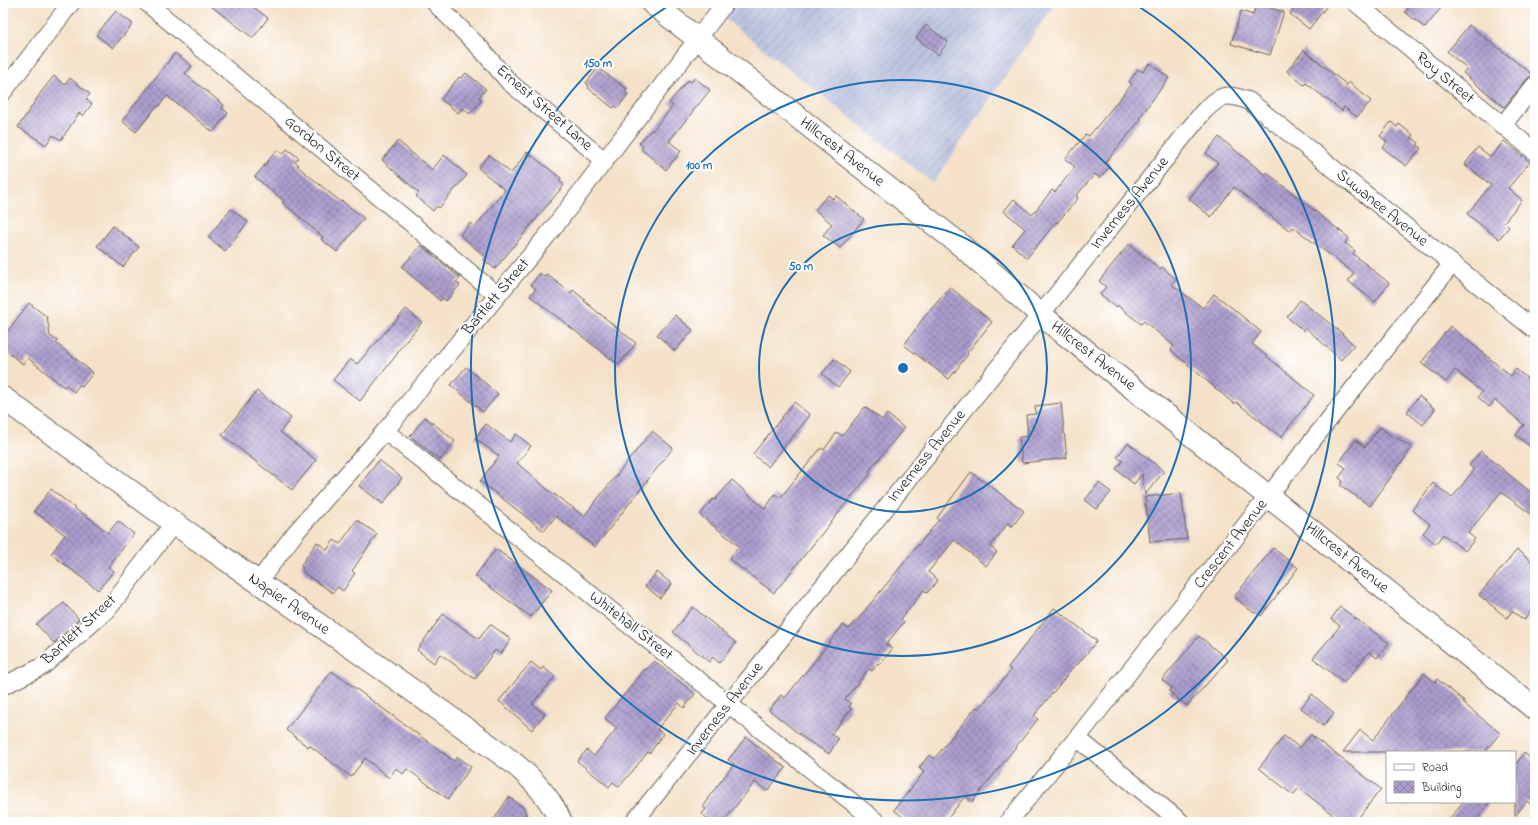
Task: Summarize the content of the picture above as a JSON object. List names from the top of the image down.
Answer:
{
  "streets": {
    "street": [
      "Roy Street",
      "Ernest Street Lane",
      "Gordon Street",
      "Hillcrest Avenue",
      "Inverness Avenue",
      "Suwanee Avenue",
      "Bartlett Street",
      "Crescent Avenue",
      "Napier Avenue",
      "Whitehall Street"
    ]
  },
  "crossings": [
    ["Ernest Street Lane", "Bartlett Street"],
    ["Gordon Street", "Bartlett Street"],
    ["Hillcrest Avenue", "Inverness Avenue"],
    ["Hillcrest Avenue", "Bartlett Street"],
    ["Hillcrest Avenue", "Crescent Avenue"],
    ["Inverness Avenue", "Suwanee Avenue"],
    ["Inverness Avenue", "Whitehall Street"],
    ["Suwanee Avenue", "Crescent Avenue"],
    ["Bartlett Street", "Napier Avenue"],
    ["Bartlett Street", "Whitehall Street"]
  ],
  "legend": ["Road", "Building"],
  "rings": ["150 m", "100 m", "50 m"]
}
